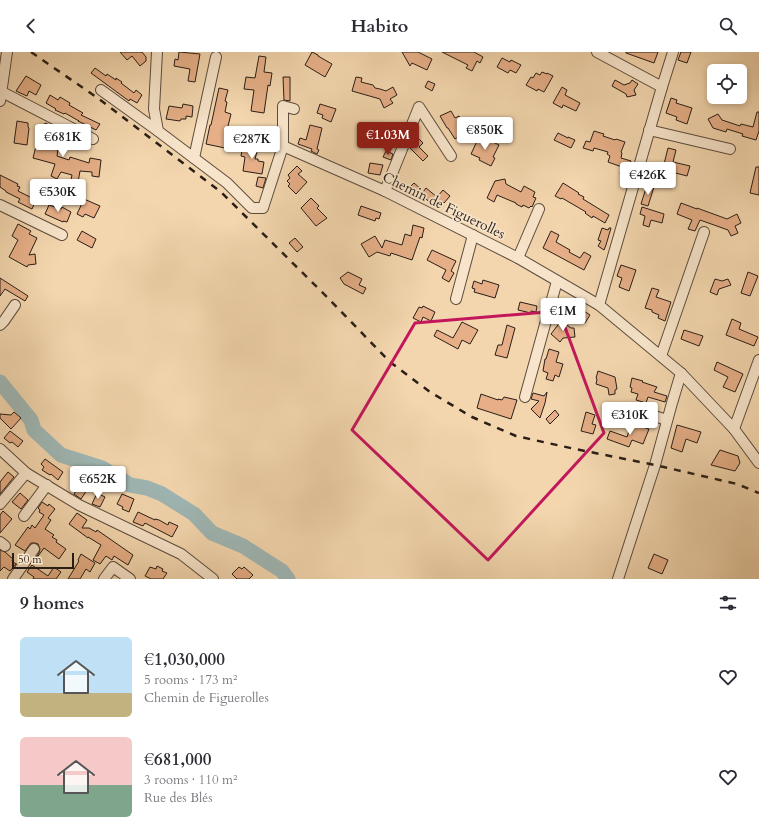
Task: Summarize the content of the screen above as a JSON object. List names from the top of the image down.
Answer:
{
  "streets": {
    "street": ["Chemin de Figuerolles"]
  },
  "scale_bar": "50 m",
  "page": {
    "header": "Habito",
    "price": [
      "€850K",
      "€1.03M",
      "€681K",
      "€287K",
      "€426K",
      "€530K",
      "€1M",
      "€310K",
      "€652K"
    ],
    "scale": "50 m",
    "heading": "9 homes",
    "list": [
      {
        "name": "€1,030,000",
        "note": "5 rooms · 173 m² · Chemin de Figuerolles"
      },
      {
        "name": "€681,000",
        "note": "3 rooms · 110 m² · Rue des Blés"
      }
    ]
  }
}
